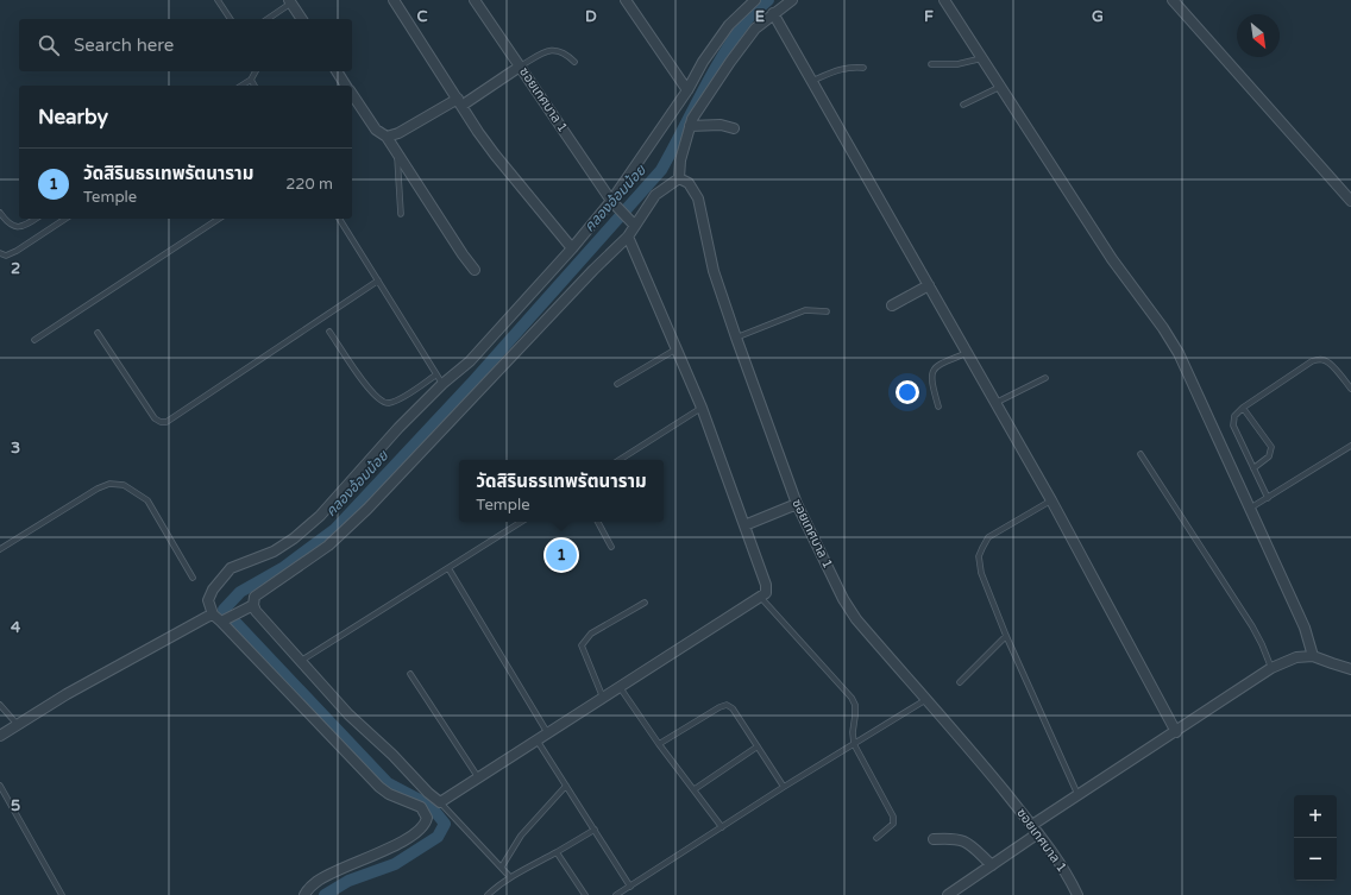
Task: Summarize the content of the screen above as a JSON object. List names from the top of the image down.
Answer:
{
  "streets": {
    "street": ["ซอยเทศบาล 1"]
  },
  "water": ["คลองอ้อมน้อย"],
  "north": "bottom right",
  "page": {
    "search": "Search here",
    "heading": "Nearby",
    "list": [
      {
        "mark": "1",
        "name": "วัดสิรินธรเทพรัตนาราม",
        "note": "Temple",
        "value": "220 m"
      }
    ],
    "popup": ["วัดสิรินธรเทพรัตนาราม", "Temple"],
    "pins": "1",
    "map_buttons": ["+", "−"]
  },
  "grid": {
    "columns": [
      "C",
      "D",
      "E",
      "F",
      "G"
    ],
    "rows": [
      "2",
      "3",
      "4",
      "5"
    ]
  }
}
